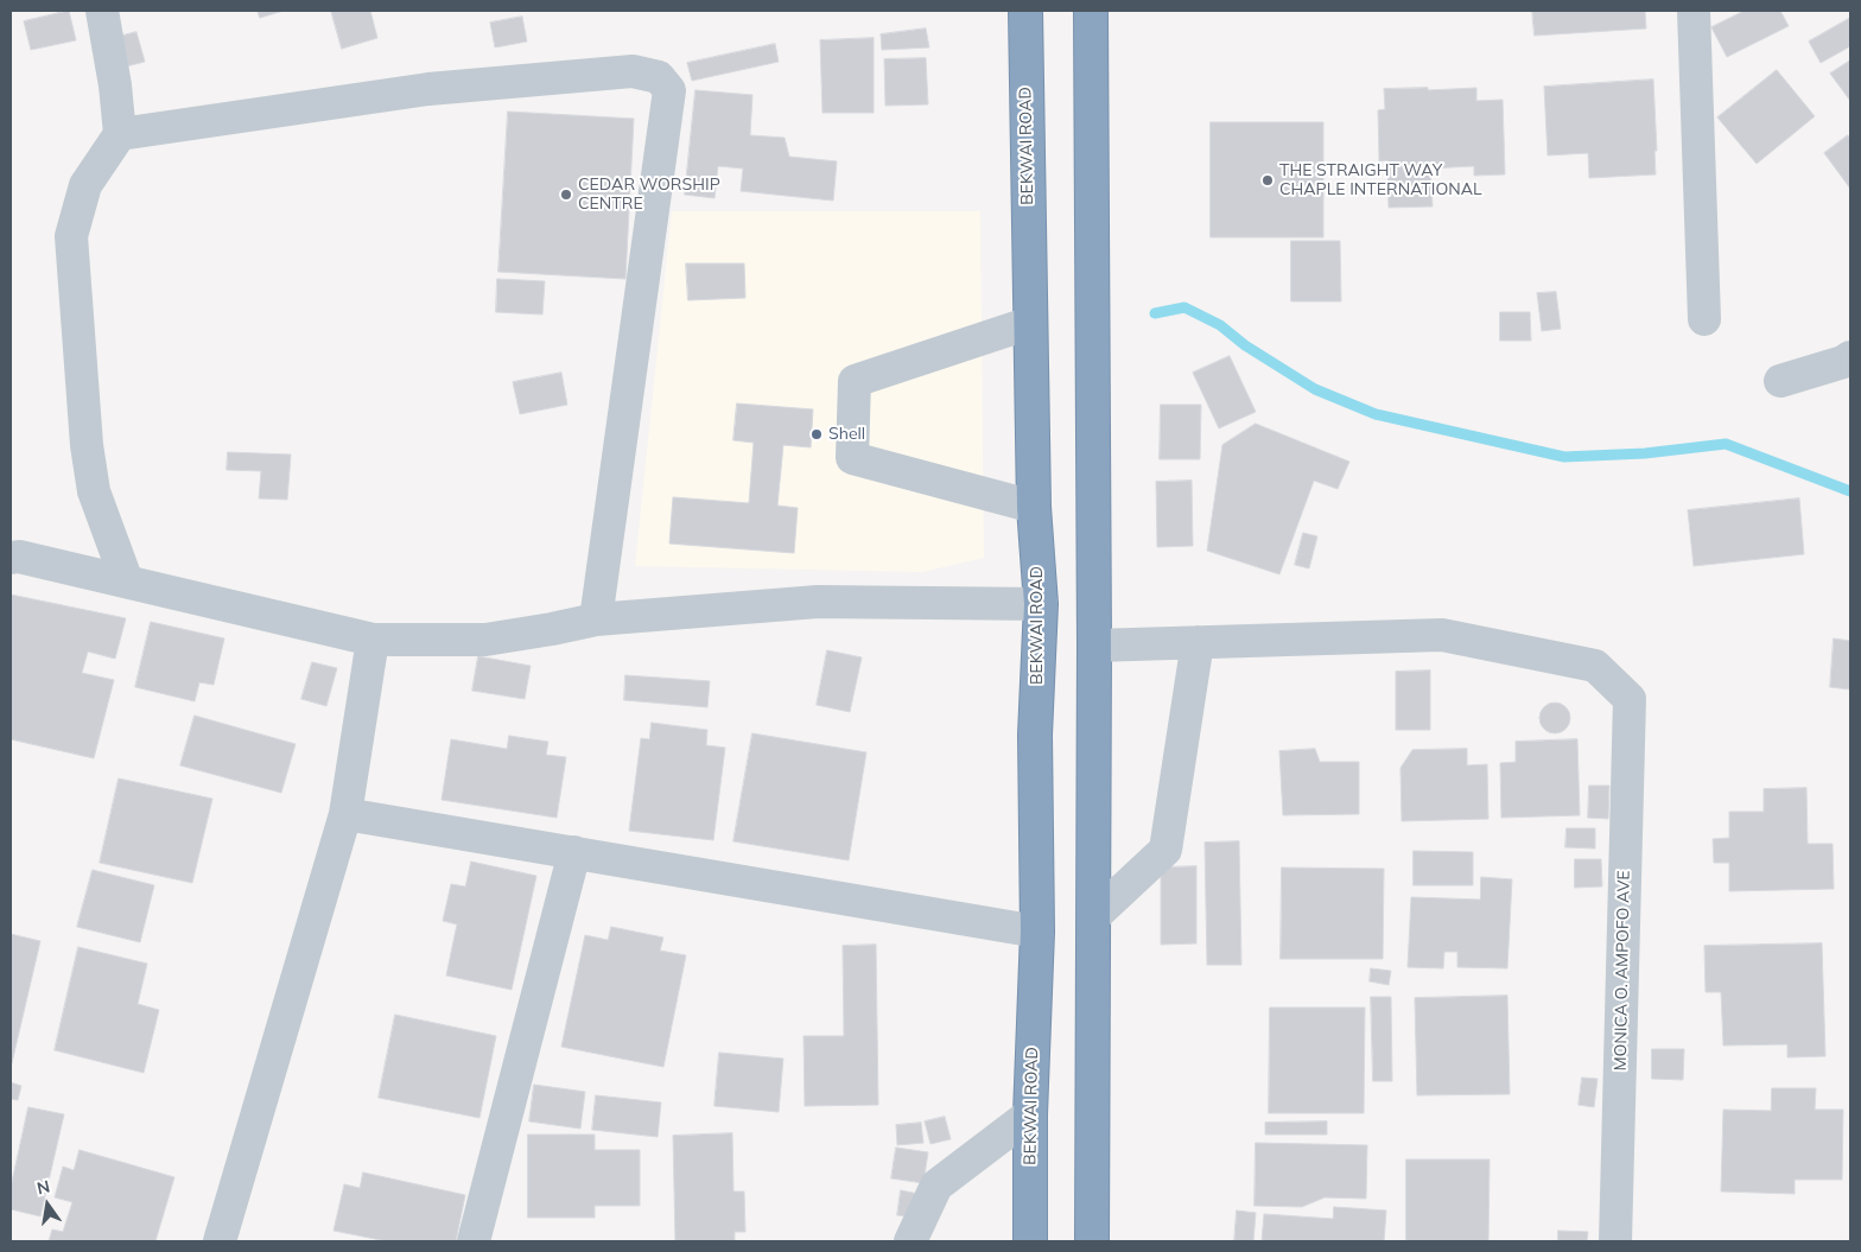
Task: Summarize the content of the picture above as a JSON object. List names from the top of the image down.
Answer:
{
  "streets": {
    "highway": ["BEKWAI ROAD"],
    "street": ["MONICA O. AMPOFO AVE"]
  },
  "places": ["THE STRAIGHT WAY CHAPLE INTERNATIONAL", "CEDAR WORSHIP CENTRE", "Shell"],
  "north": "top"
}
